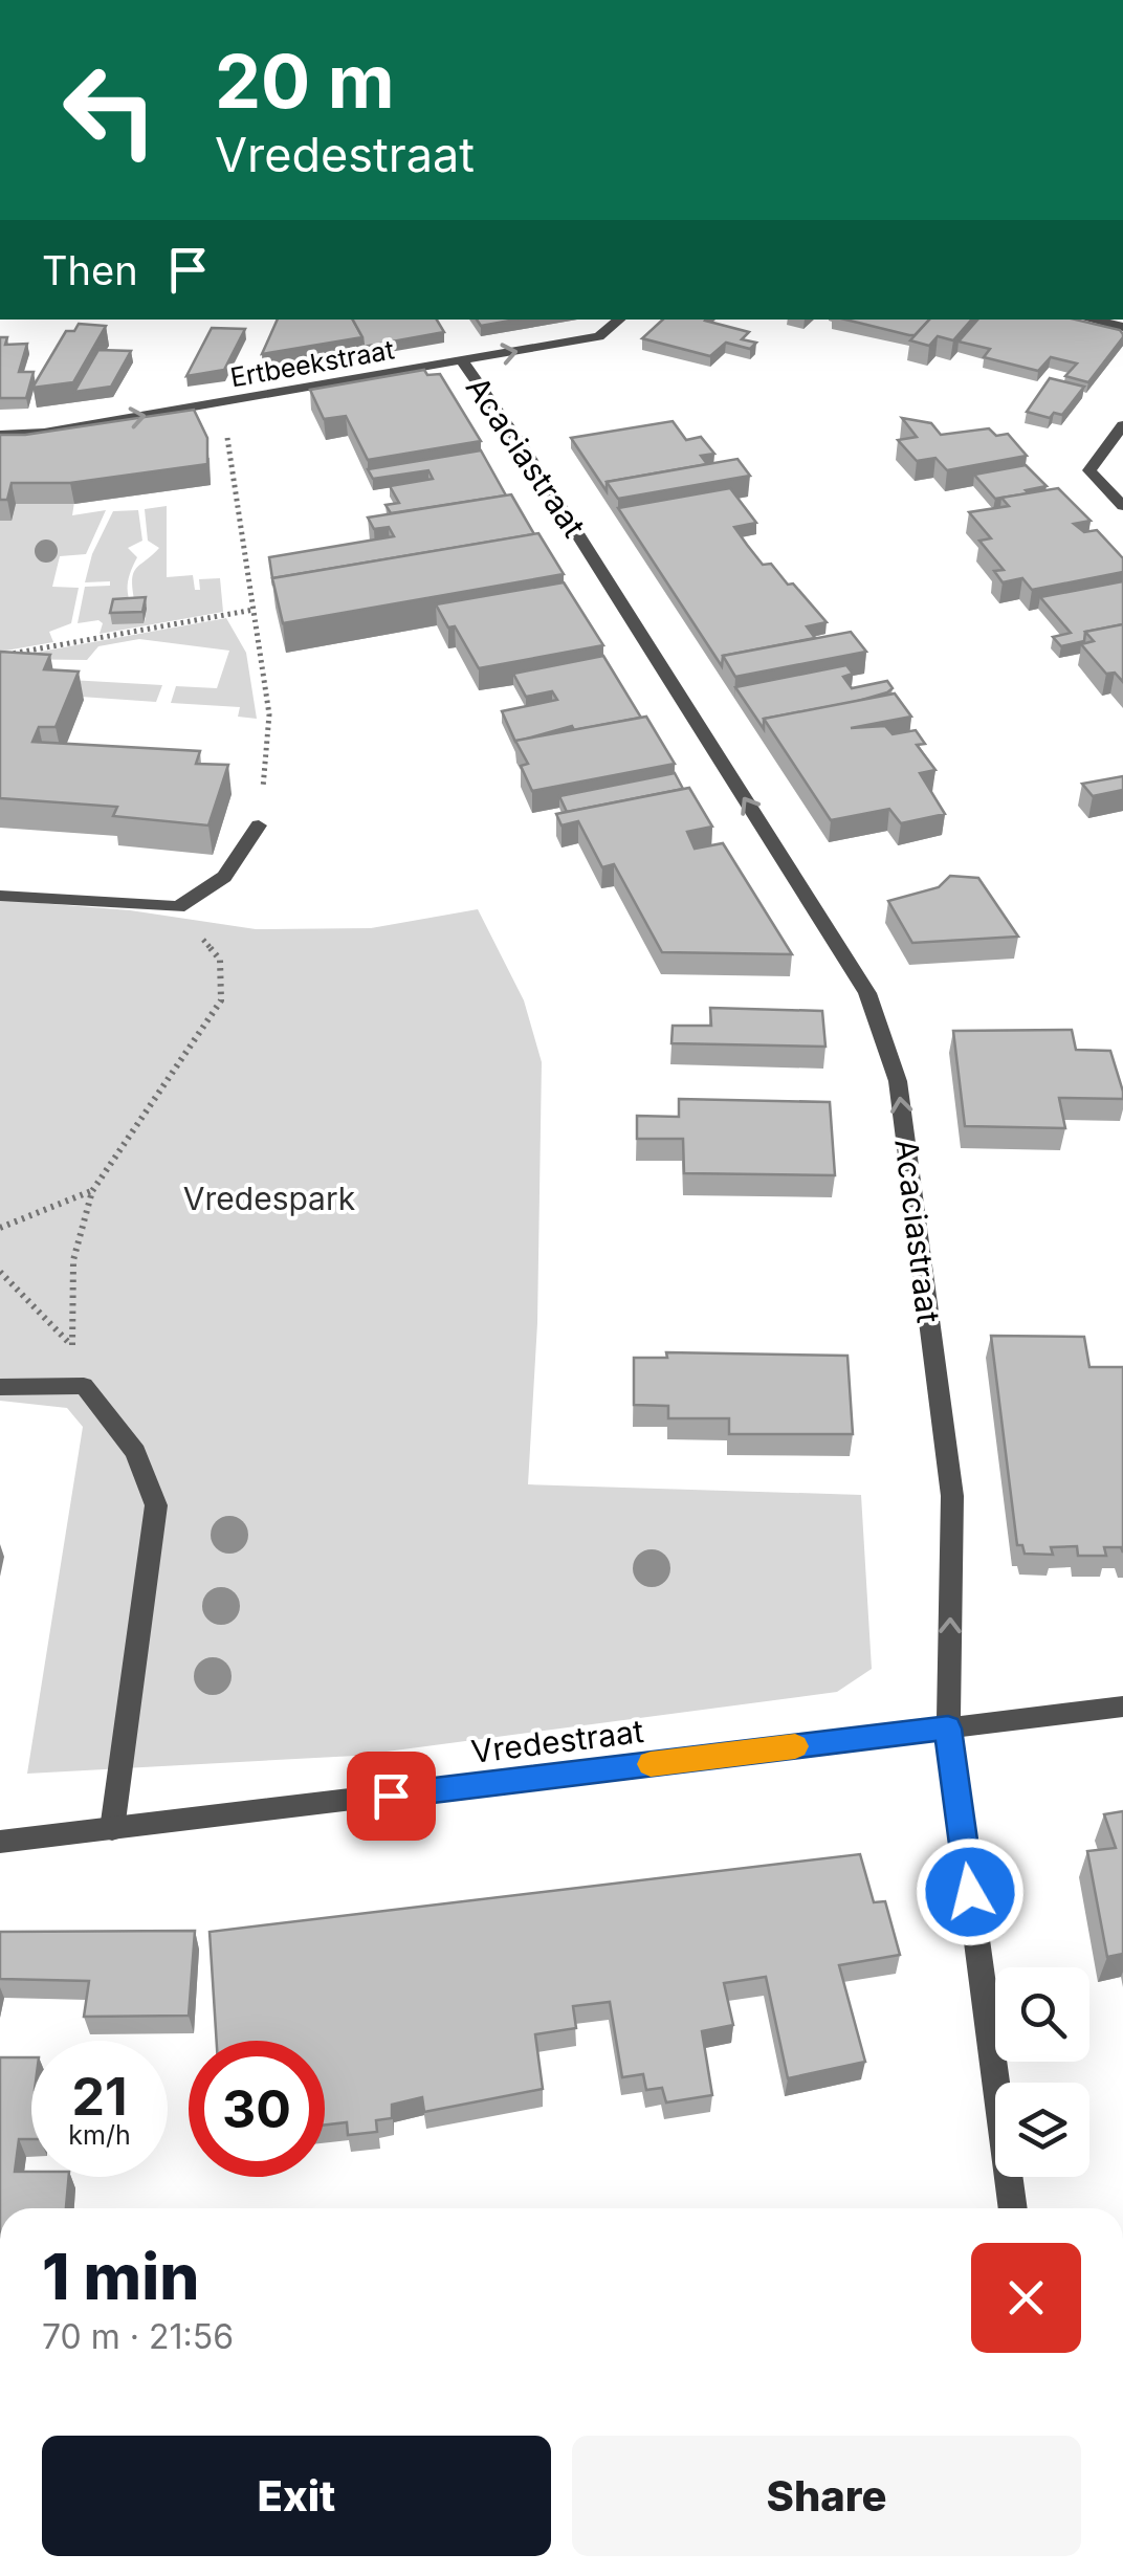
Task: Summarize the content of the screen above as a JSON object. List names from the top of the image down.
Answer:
{
  "streets": {
    "street": ["Ertbeekstraat", "Acaciastraat", "Vredestraat"]
  },
  "crossings": [
    ["Ertbeekstraat", "Acaciastraat"],
    ["Acaciastraat", "Vredestraat"]
  ],
  "one_way": ["Ertbeekstraat", "Acaciastraat"],
  "parks": ["Vredespark"],
  "page": {
    "turn": ["20 m", "Vredestraat"],
    "then": "Then",
    "speed": "21 km/h",
    "limit": "30",
    "heading": ["1 min", "70 m · 21:56"],
    "buttons": ["Exit", "Share"]
  }
}
